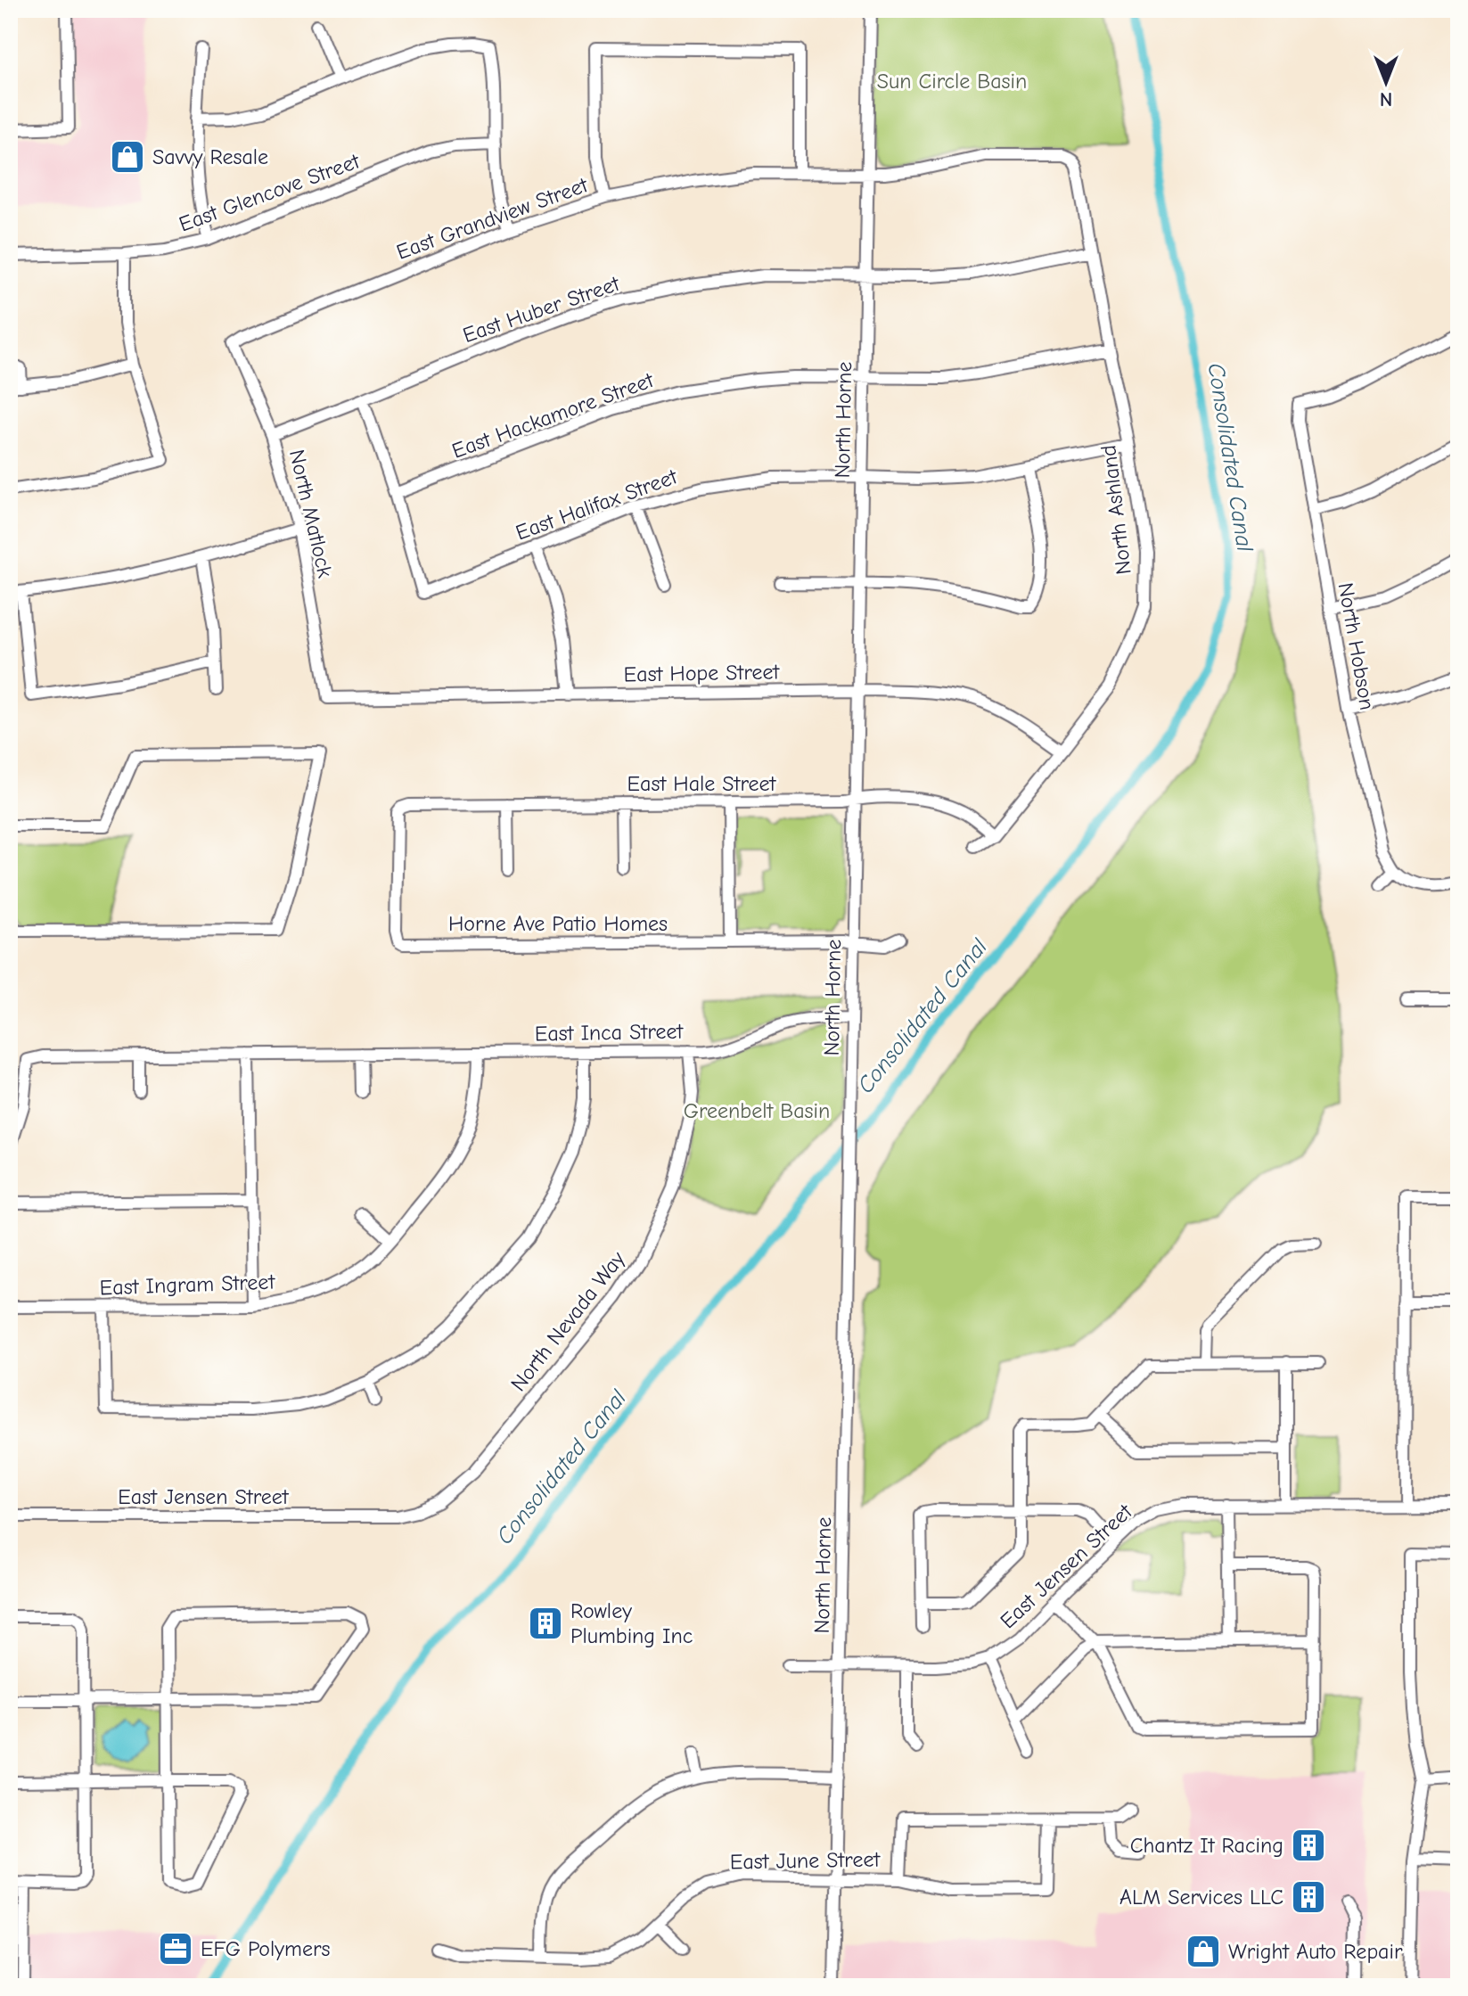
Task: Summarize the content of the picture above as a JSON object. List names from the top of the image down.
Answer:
{
  "streets": {
    "street": [
      "East Glencove Street",
      "East Grandview Street",
      "East Huber Street",
      "East Hackamore Street",
      "North Horne",
      "East Halifax Street",
      "North Ashland",
      "North Matlock",
      "North Hobson",
      "East Hope Street",
      "East Hale Street",
      "Horne Ave Patio Homes",
      "East Inca Street",
      "East Ingram Street",
      "North Nevada Way",
      "East Jensen Street",
      "East June Street"
    ]
  },
  "crossings": [
    ["East Grandview Street", "North Horne"],
    ["East Grandview Street", "North Ashland"],
    ["East Grandview Street", "North Matlock"],
    ["East Huber Street", "North Horne"],
    ["East Huber Street", "North Ashland"],
    ["East Huber Street", "North Matlock"],
    ["East Hackamore Street", "North Horne"],
    ["East Hackamore Street", "East Halifax Street"],
    ["East Hackamore Street", "North Ashland"],
    ["North Horne", "East Halifax Street"],
    ["North Horne", "East Hope Street"],
    ["North Horne", "East Hale Street"],
    ["North Horne", "Horne Ave Patio Homes"],
    ["North Horne", "East Inca Street"],
    ["North Horne", "East Jensen Street"],
    ["North Horne", "East June Street"],
    ["East Halifax Street", "North Ashland"],
    ["North Ashland", "East Hope Street"],
    ["North Ashland", "East Hale Street"],
    ["North Matlock", "East Hope Street"],
    ["East Hale Street", "Horne Ave Patio Homes"],
    ["East Inca Street", "East Ingram Street"],
    ["East Inca Street", "North Nevada Way"],
    ["North Nevada Way", "East Jensen Street"]
  ],
  "water": ["Consolidated Canal"],
  "parks": ["Sun Circle Basin", "Greenbelt Basin"],
  "places": {
    "shop": ["Savvy Resale", "Wright Auto Repair"],
    "building": ["Rowley Plumbing Inc", "Chantz It Racing", "ALM Services LLC"],
    "office": ["EFG Polymers"]
  },
  "north": "bottom"
}
